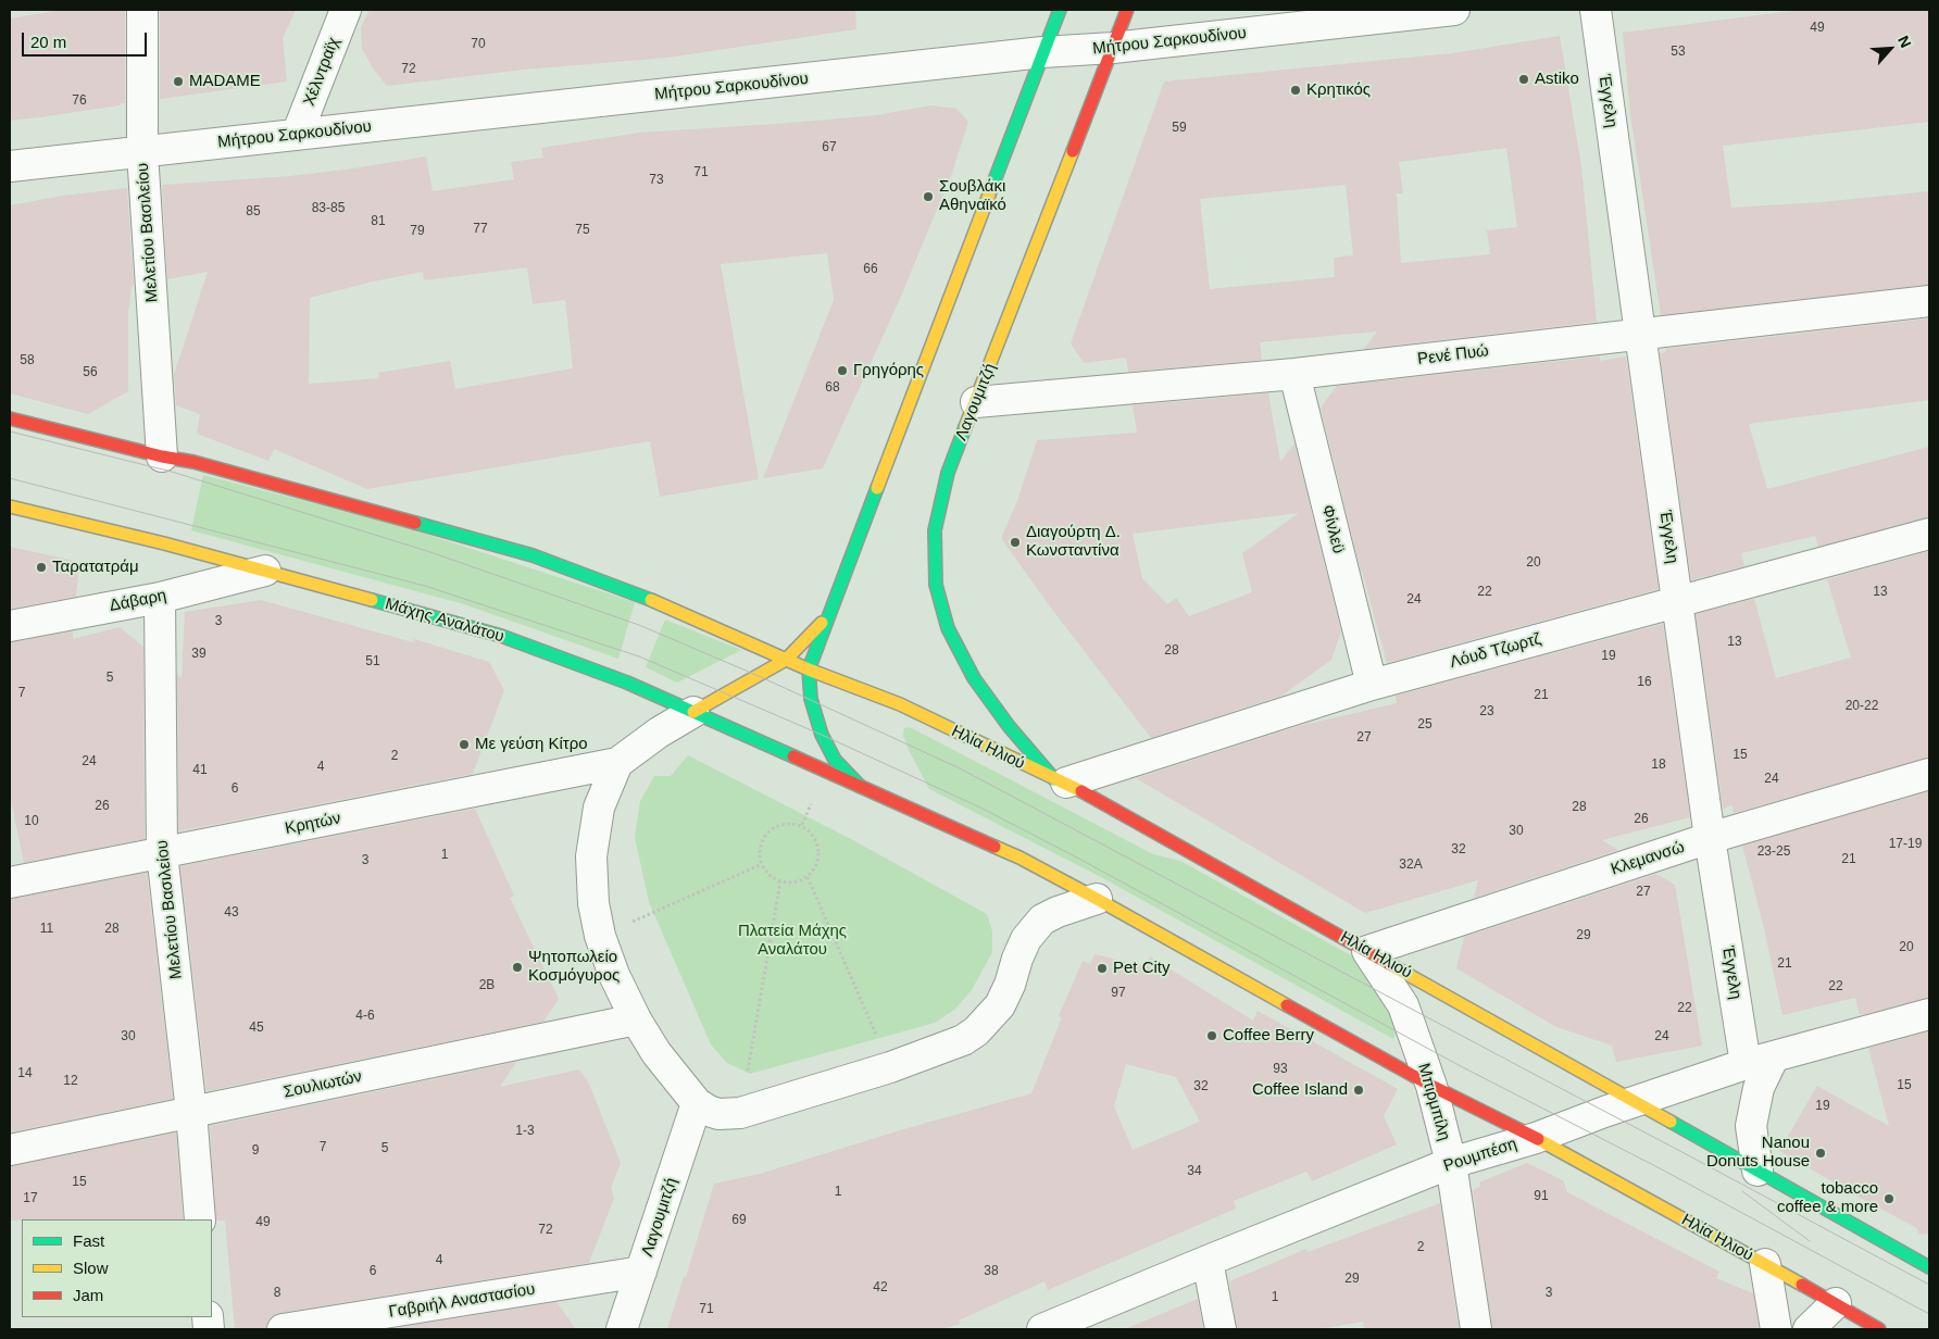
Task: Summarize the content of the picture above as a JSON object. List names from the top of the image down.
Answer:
{
  "streets": {
    "main road": ["Λαγουμιτζή", "Μάχης Αναλάτου", "Ηλία Ηλιού"],
    "street": [
      "Μήτρου Σαρκουδίνου",
      "Χέλντραϊχ",
      "Έγγελη",
      "Μελετίου Βασιλείου",
      "Ρενέ Πυώ",
      "Φίνλεϋ",
      "Δάβαρη",
      "Λόυδ Τζωρτζ",
      "Κρητών",
      "Κλεμανσώ",
      "Σουλιωτών",
      "Μπιρμπίλη",
      "Ρουμπέση",
      "Γαβριήλ Αναστασίου"
    ]
  },
  "crossings": [
    ["Μήτρου Σαρκουδίνου", "Χέλντραϊχ"],
    ["Μήτρου Σαρκουδίνου", "Μελετίου Βασιλείου"],
    ["Μήτρου Σαρκουδίνου", "Λαγουμιτζή"],
    ["Έγγελη", "Ρενέ Πυώ"],
    ["Έγγελη", "Λόυδ Τζωρτζ"],
    ["Έγγελη", "Κλεμανσώ"],
    ["Έγγελη", "Ρουμπέση"],
    ["Μελετίου Βασιλείου", "Δάβαρη"],
    ["Μελετίου Βασιλείου", "Κρητών"],
    ["Μελετίου Βασιλείου", "Σουλιωτών"],
    ["Ρενέ Πυώ", "Λαγουμιτζή"],
    ["Ρενέ Πυώ", "Φίνλεϋ"],
    ["Λαγουμιτζή", "Λόυδ Τζωρτζ"],
    ["Λαγουμιτζή", "Ηλία Ηλιού"],
    ["Λαγουμιτζή", "Γαβριήλ Αναστασίου"],
    ["Φίνλεϋ", "Λόυδ Τζωρτζ"],
    ["Δάβαρη", "Μάχης Αναλάτου"],
    ["Μάχης Αναλάτου", "Ηλία Ηλιού"],
    ["Λόυδ Τζωρτζ", "Ηλία Ηλιού"],
    ["Ηλία Ηλιού", "Κλεμανσώ"],
    ["Ηλία Ηλιού", "Μπιρμπίλη"],
    ["Ηλία Ηλιού", "Ρουμπέση"],
    ["Κλεμανσώ", "Μπιρμπίλη"],
    ["Μπιρμπίλη", "Ρουμπέση"]
  ],
  "parks": ["Πλατεία Μάχης Αναλάτου"],
  "places": [
    "Astiko",
    "MADAME",
    "Κρητικός",
    "Σουβλάκι Αθηναϊκό",
    "Γρηγόρης",
    "Διαγούρτη Δ. Κωνσταντίνα",
    "Ταρατατράμ",
    "Με γεύση Κίτρο",
    "Ψητοπωλείο Κοσμόγυρος",
    "Pet City",
    "Coffee Berry",
    "Coffee Island",
    "Nanou Donuts House",
    "tobacco coffee & more"
  ],
  "house_numbers": [
    "49",
    "70",
    "53",
    "72",
    "76",
    "59",
    "67",
    "71",
    "73",
    "83-85",
    "85",
    "81",
    "77",
    "75",
    "79",
    "66",
    "58",
    "56",
    "68",
    "20",
    "22",
    "13",
    "24",
    "3",
    "13",
    "28",
    "39",
    "19",
    "51",
    "5",
    "16",
    "7",
    "21",
    "20-22",
    "23",
    "25",
    "27",
    "15",
    "2",
    "24",
    "18",
    "4",
    "41",
    "24",
    "6",
    "26",
    "28",
    "26",
    "10",
    "30",
    "17-19",
    "32",
    "23-25",
    "1",
    "21",
    "3",
    "32Α",
    "27",
    "43",
    "11",
    "28",
    "29",
    "20",
    "21",
    "2Β",
    "22",
    "97",
    "22",
    "4-6",
    "45",
    "30",
    "24",
    "93",
    "14",
    "12",
    "15",
    "32",
    "19",
    "1-3",
    "7",
    "5",
    "9",
    "34",
    "15",
    "1",
    "91",
    "17",
    "69",
    "49",
    "72",
    "2",
    "4",
    "6",
    "38",
    "29",
    "42",
    "8",
    "3",
    "1",
    "71"
  ],
  "legend": ["Fast", "Slow", "Jam"],
  "scale_bar": "20 m",
  "north": "top right"
}
